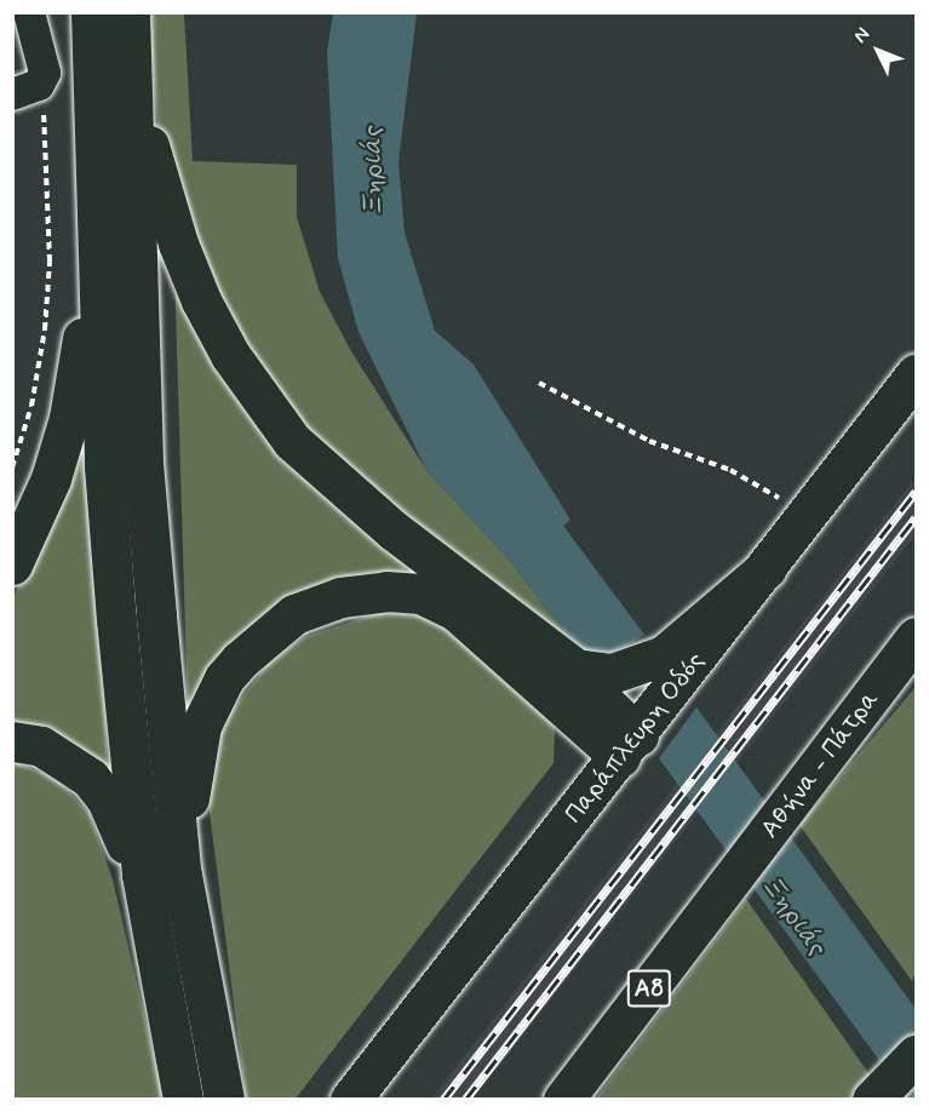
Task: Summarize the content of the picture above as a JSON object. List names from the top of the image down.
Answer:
{
  "streets": {
    "main road": ["Παράπλευρη Οδός", "Αθήνα - Πάτρα", "Α8"]
  },
  "water": ["Ξηριάς"],
  "north": "top left"
}
